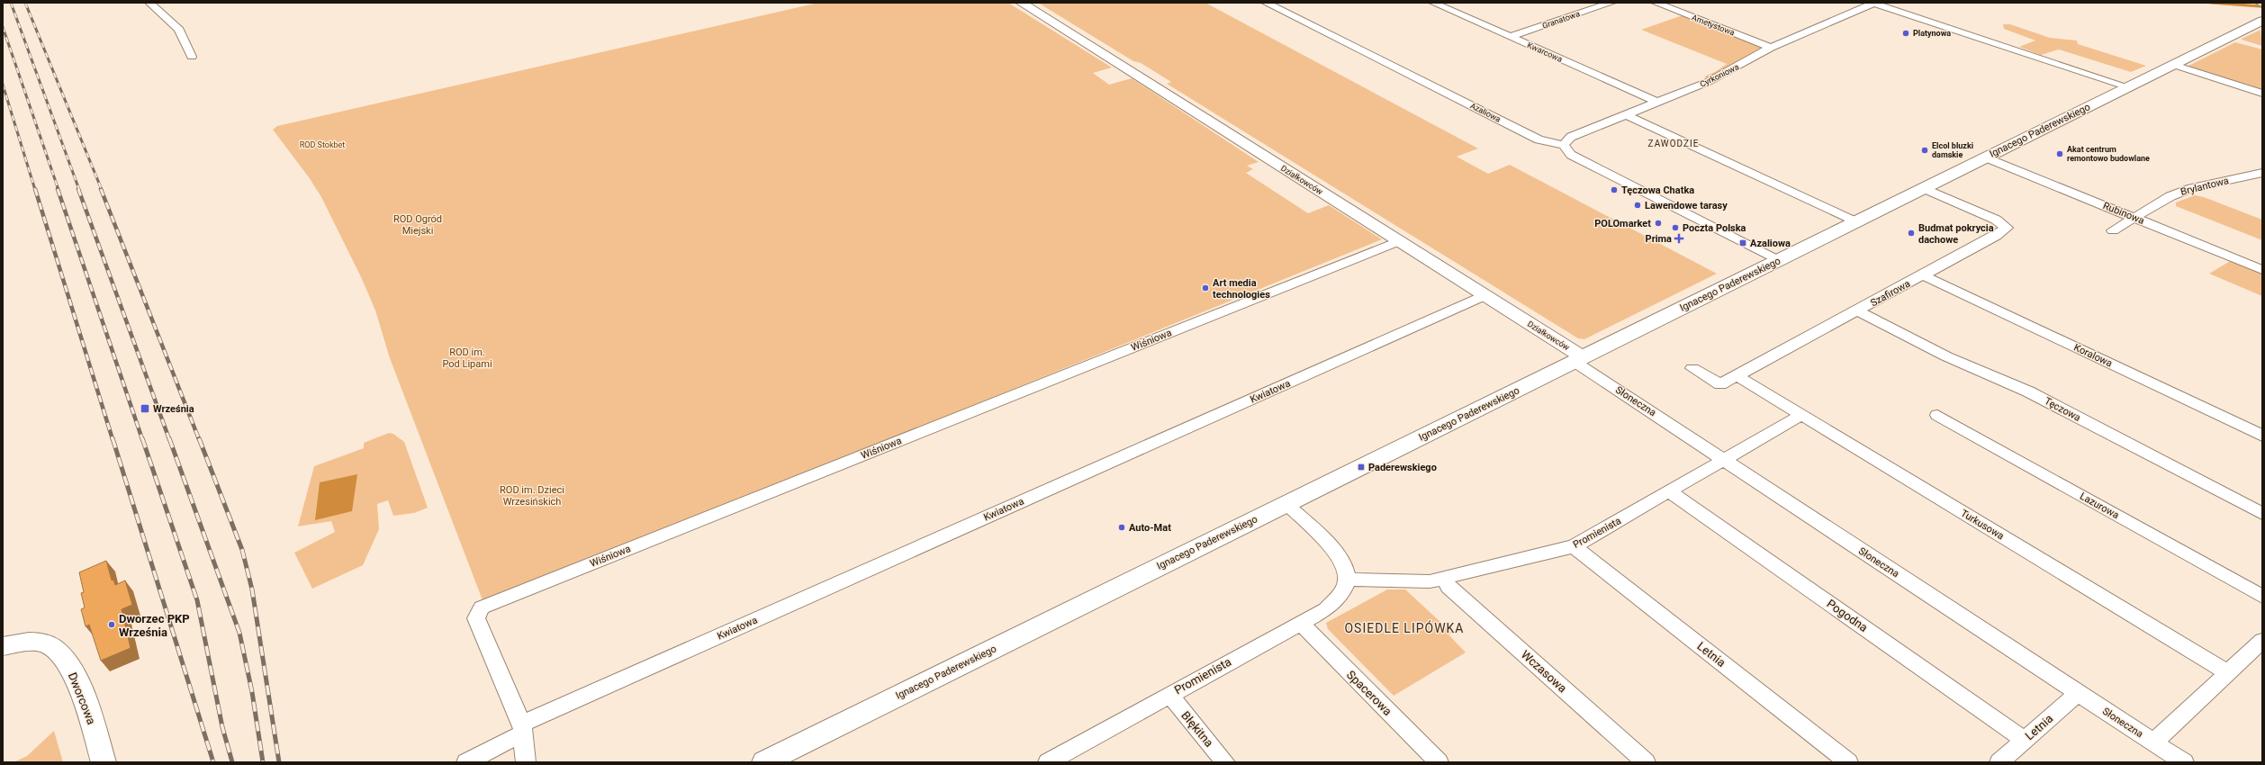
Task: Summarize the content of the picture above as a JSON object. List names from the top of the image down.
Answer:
{
  "streets": {
    "street": [
      "Granatowa",
      "Ametystowa",
      "Kwarcowa",
      "Cyrkoniowa",
      "Azaliowa",
      "Ignacego Paderewskiego",
      "Działkowców",
      "Brylantowa",
      "Rubinowa",
      "Szafirowa",
      "Wiśniowa",
      "Koralowa",
      "Kwiatowa",
      "Słoneczna",
      "Tęczowa",
      "Lazurowa",
      "Turkusowa",
      "Promienista",
      "Pogodna",
      "Letnia",
      "Wczasowa",
      "Spacerowa",
      "Dworcowa",
      "Błękitna"
    ]
  },
  "crossings": [
    ["Granatowa", "Kwarcowa"],
    ["Ametystowa", "Cyrkoniowa"],
    ["Kwarcowa", "Cyrkoniowa"],
    ["Cyrkoniowa", "Azaliowa"],
    ["Ignacego Paderewskiego", "Działkowców"],
    ["Ignacego Paderewskiego", "Rubinowa"],
    ["Ignacego Paderewskiego", "Szafirowa"],
    ["Ignacego Paderewskiego", "Słoneczna"],
    ["Działkowców", "Wiśniowa"],
    ["Działkowców", "Kwiatowa"],
    ["Działkowców", "Słoneczna"],
    ["Brylantowa", "Rubinowa"],
    ["Szafirowa", "Koralowa"],
    ["Szafirowa", "Tęczowa"],
    ["Szafirowa", "Turkusowa"],
    ["Wiśniowa", "Kwiatowa"],
    ["Słoneczna", "Promienista"],
    ["Słoneczna", "Letnia"],
    ["Turkusowa", "Promienista"],
    ["Promienista", "Pogodna"],
    ["Promienista", "Letnia"],
    ["Promienista", "Wczasowa"],
    ["Promienista", "Spacerowa"],
    ["Promienista", "Błękitna"],
    ["Pogodna", "Letnia"]
  ],
  "districts": ["ZAWODZIE", "OSIEDLE LIPÓWKA"],
  "parks": [
    "ROD Stokbet",
    "ROD Ogród Miejski",
    "ROD im. Pod Lipami",
    "ROD im. Dzieci Wrzesińskich"
  ],
  "places": {
    "other": [
      "Platynowa",
      "Elcol bluzki damskie",
      "Akat centrum remontowo budowlane",
      "Tęczowa Chatka",
      "Lawendowe tarasy",
      "POLOmarket",
      "Poczta Polska",
      "Budmat pokrycia dachowe",
      "Art media technologies",
      "Auto-Mat",
      "Dworzec PKP Września"
    ],
    "health": ["Prima"],
    "transit": ["Azaliowa", "Września", "Paderewskiego"]
  }
}
